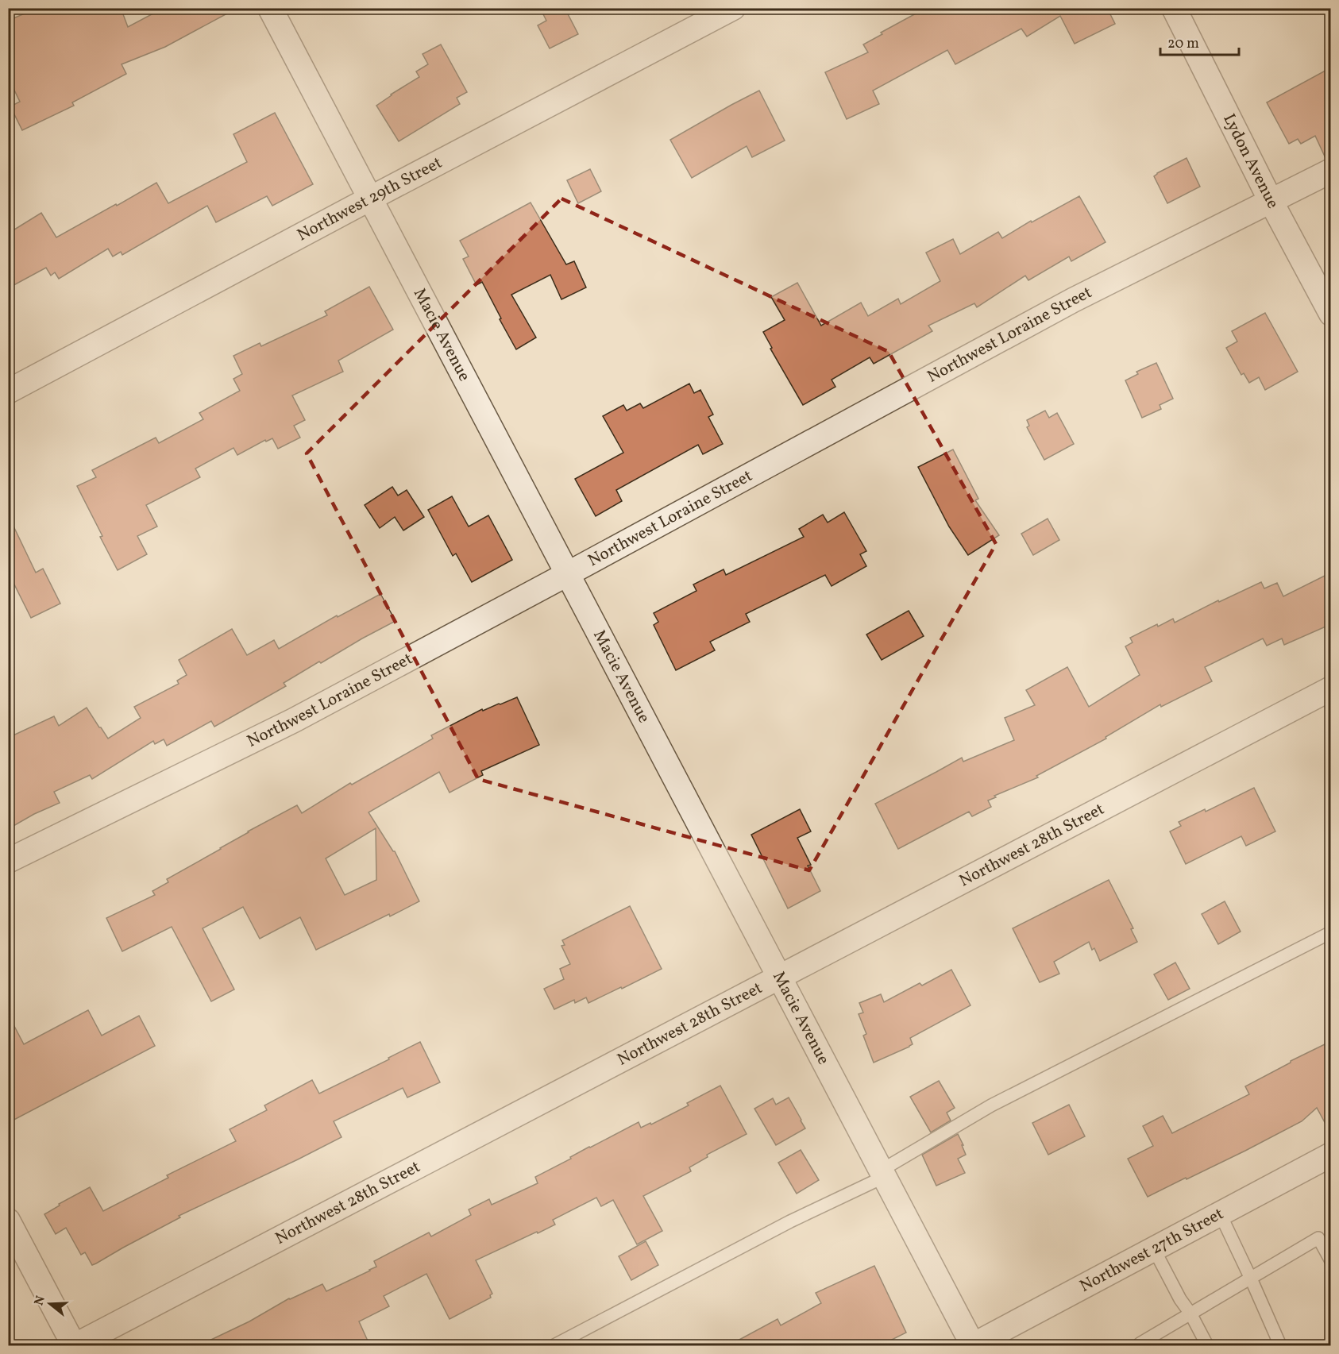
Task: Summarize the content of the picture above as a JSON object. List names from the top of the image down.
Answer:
{
  "streets": {
    "street": [
      "Lydon Avenue",
      "Northwest 29th Street",
      "Macie Avenue",
      "Northwest Loraine Street",
      "Northwest 28th Street",
      "Northwest 27th Street"
    ]
  },
  "crossings": [
    ["Lydon Avenue", "Northwest Loraine Street"],
    ["Northwest 29th Street", "Macie Avenue"],
    ["Macie Avenue", "Northwest Loraine Street"],
    ["Macie Avenue", "Northwest 28th Street"],
    ["Macie Avenue", "Northwest 27th Street"]
  ],
  "scale_bar": "20 m",
  "north": "left"
}
